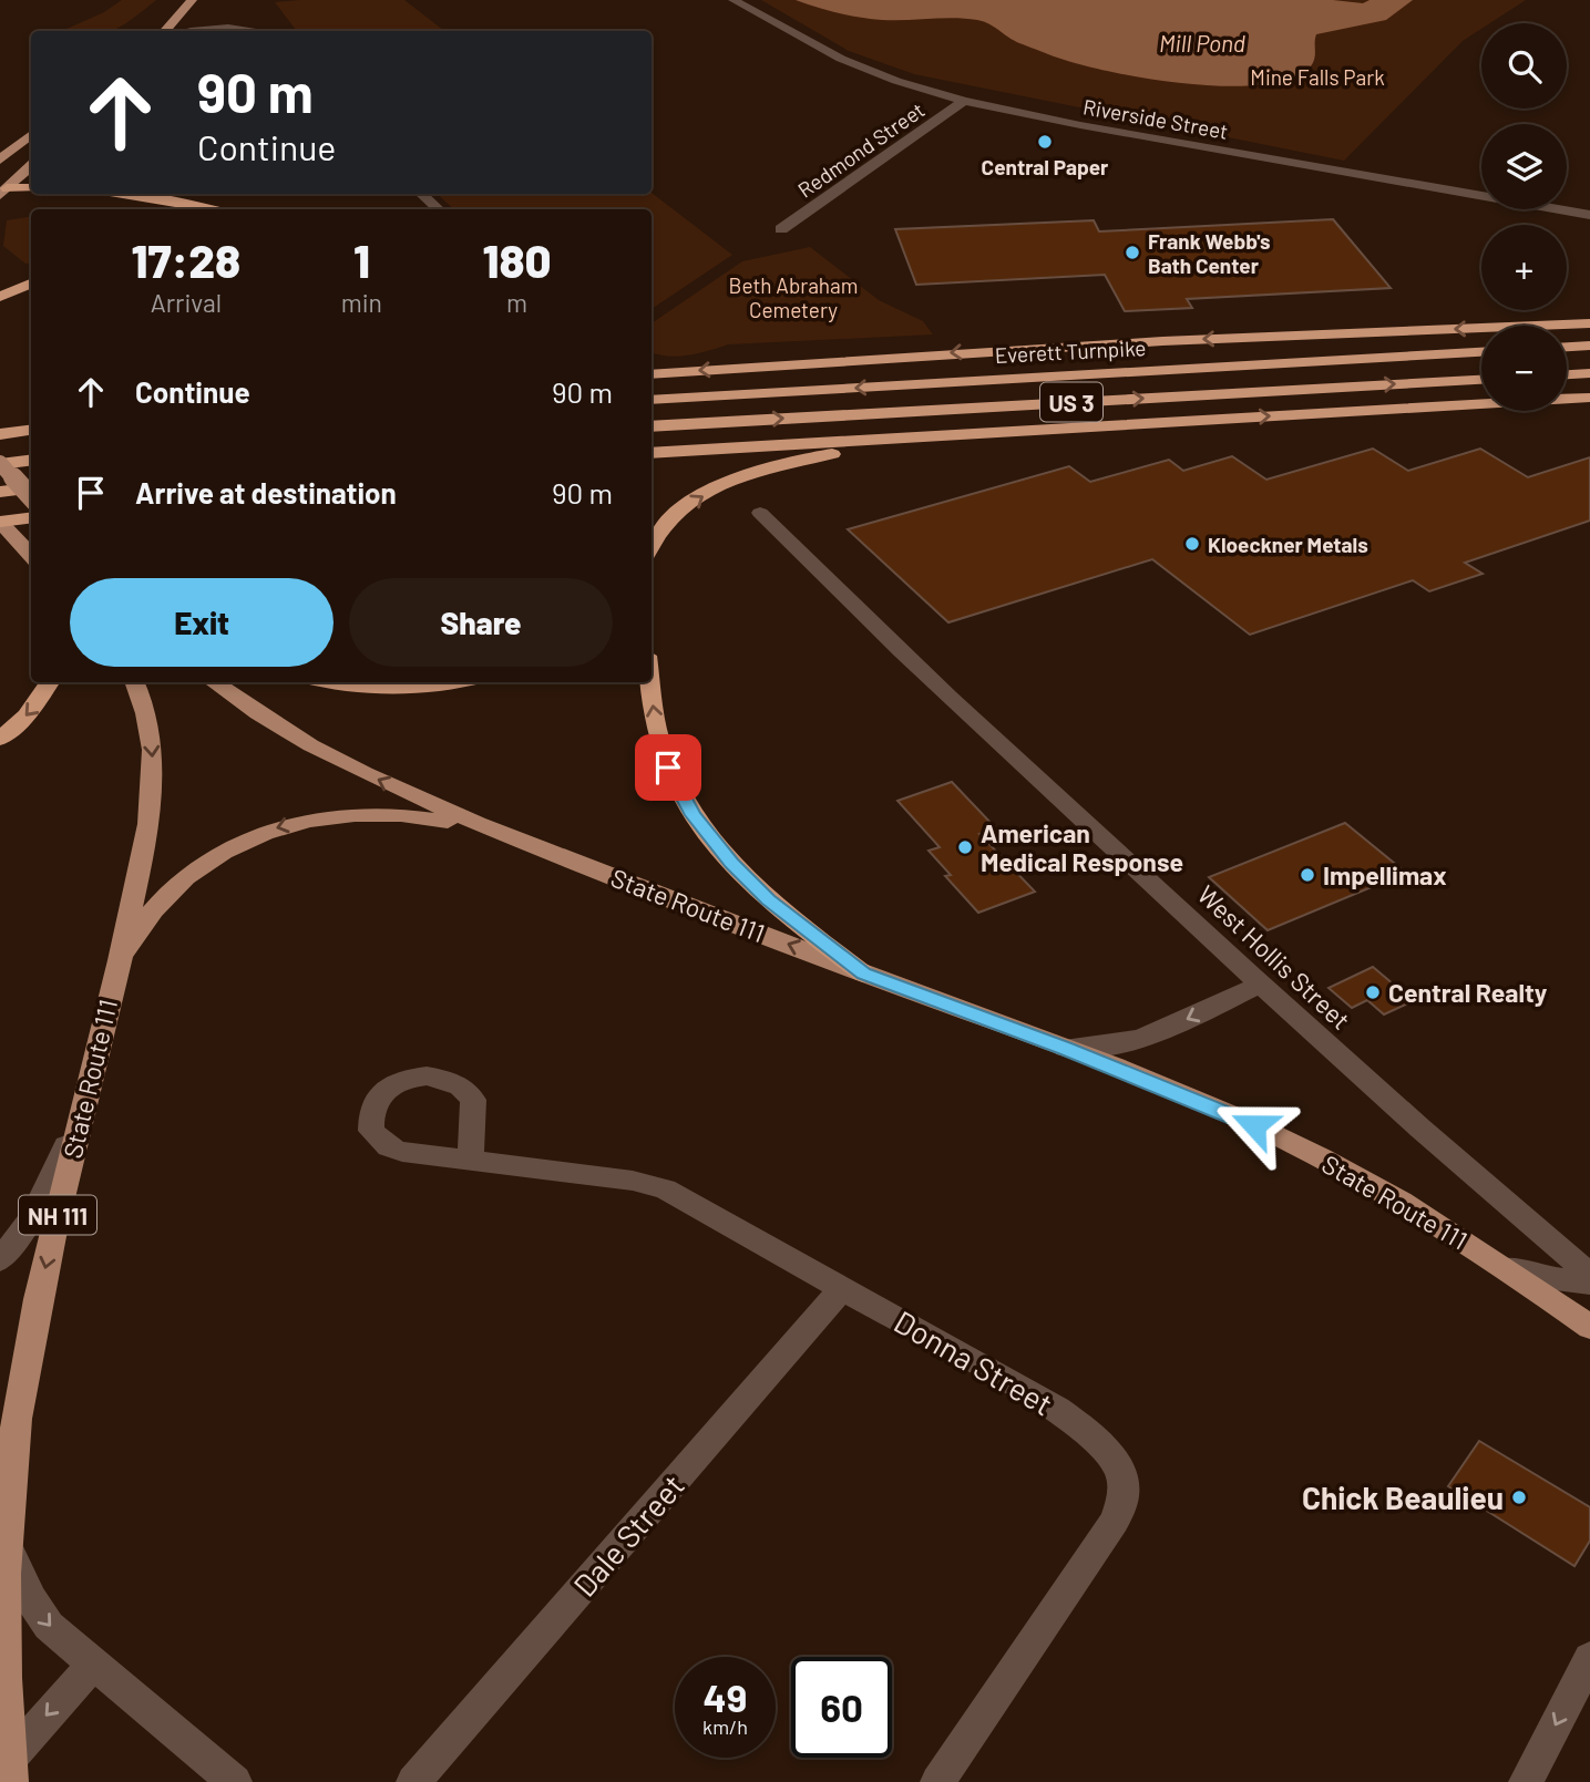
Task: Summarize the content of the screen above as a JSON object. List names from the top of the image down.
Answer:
{
  "streets": {
    "highway": ["Everett Turnpike", "US 3"],
    "main road": ["State Route 111", "NH 111"],
    "street": [
      "Riverside Street",
      "Redmond Street",
      "West Hollis Street",
      "Donna Street",
      "Dale Street"
    ]
  },
  "crossings": [
    ["Riverside Street", "Redmond Street"],
    ["Donna Street", "Dale Street"]
  ],
  "water": ["Mill Pond"],
  "parks": ["Mine Falls Park", "Beth Abraham Cemetery"],
  "places": [
    "Central Paper",
    "Frank Webb's Bath Center",
    "Kloeckner Metals",
    "American Medical Response",
    "Impellimax",
    "Central Realty",
    "Chick Beaulieu"
  ],
  "page": {
    "map_buttons": ["+", "−"],
    "turn": ["90 m", "Continue"],
    "eta": [
      "17:28",
      "Arrival",
      "1",
      "min",
      "180",
      "m"
    ],
    "list": [
      {
        "name": "Continue",
        "value": "90 m"
      },
      {
        "name": "Arrive at destination",
        "value": "90 m"
      }
    ],
    "buttons": ["Exit", "Share"],
    "speed": "49 km/h",
    "limit": "60"
  }
}
